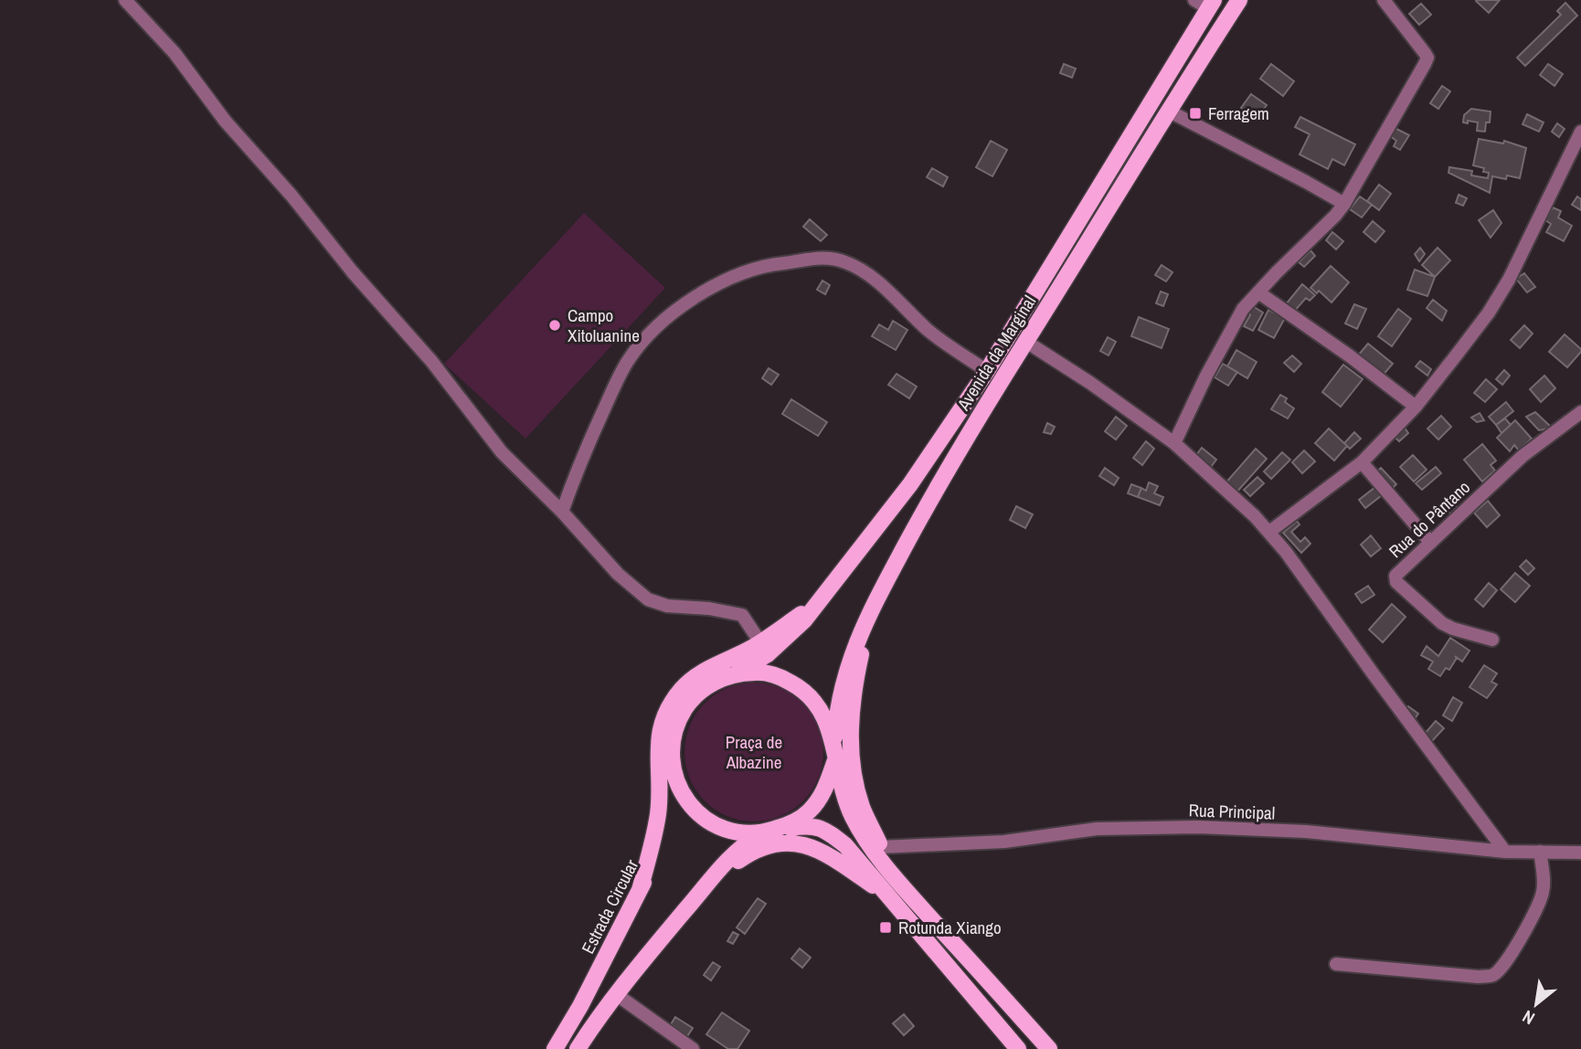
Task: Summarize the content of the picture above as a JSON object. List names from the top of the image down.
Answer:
{
  "streets": {
    "main road": ["Avenida da Marginal", "Estrada Circular"],
    "street": ["Rua do Pântano", "Rua Principal"]
  },
  "crossings": [
    ["Avenida da Marginal", "Estrada Circular"]
  ],
  "parks": ["Praça de Albazine"],
  "places": {
    "transit": ["Ferragem", "Rotunda Xiango"],
    "other": ["Campo Xitoluanine"]
  },
  "north": "bottom left"
}
